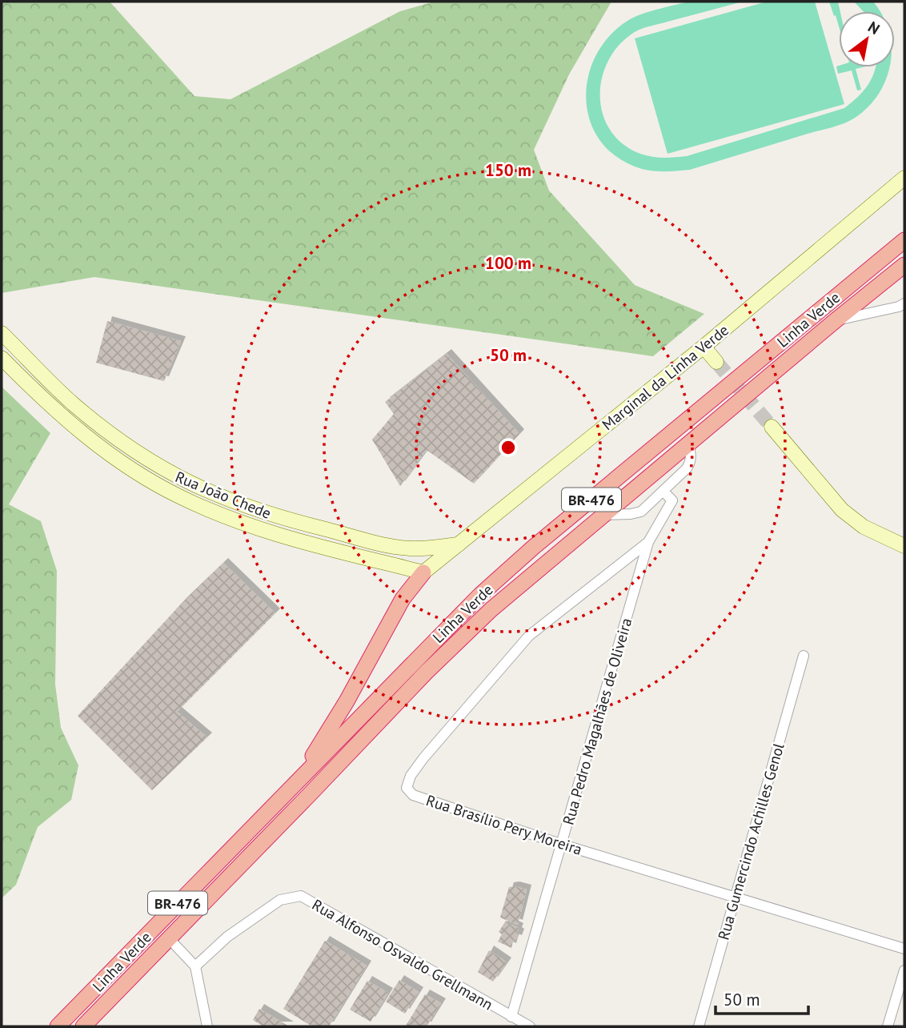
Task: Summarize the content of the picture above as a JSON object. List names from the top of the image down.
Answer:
{
  "streets": {
    "highway": ["Linha Verde", "BR-476"],
    "main road": ["Marginal da Linha Verde", "Rua João Chede"],
    "street": [
      "Rua Pedro Magalhães de Oliveira",
      "Rua Brasílio Pery Moreira",
      "Rua Gumercindo Achilles Genol",
      "Rua Alfonso Osvaldo Grellmann"
    ]
  },
  "crossings": [
    ["Marginal da Linha Verde", "Rua João Chede"],
    ["Rua Pedro Magalhães de Oliveira", "Rua Brasílio Pery Moreira"],
    ["Rua Pedro Magalhães de Oliveira", "Rua Alfonso Osvaldo Grellmann"],
    ["Rua Brasílio Pery Moreira", "Rua Gumercindo Achilles Genol"]
  ],
  "scale_bar": "50 m",
  "north": "top right",
  "rings": ["150 m", "100 m", "50 m"]
}
